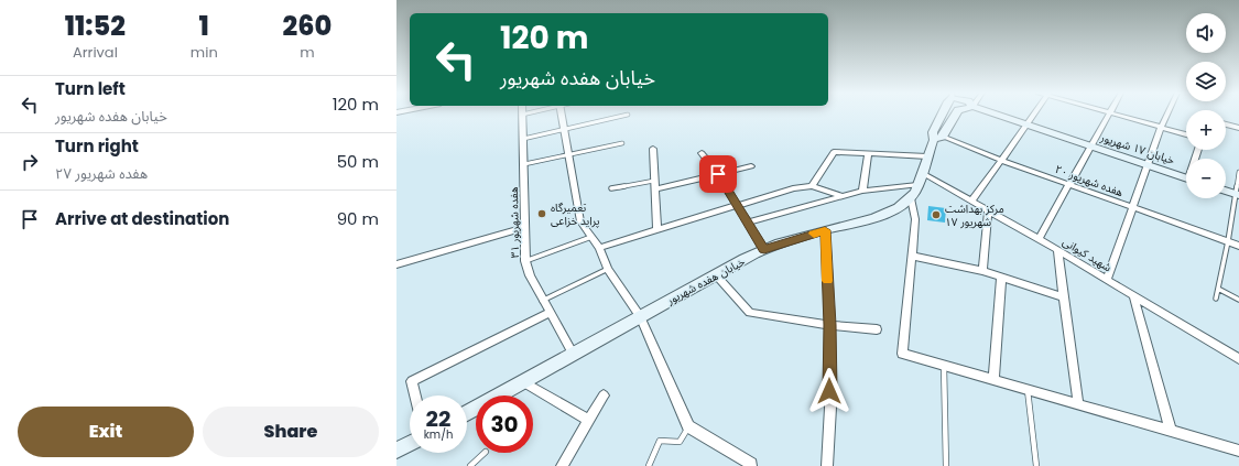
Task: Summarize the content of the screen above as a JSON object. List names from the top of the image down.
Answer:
{
  "streets": {
    "street": [
      "خیابان ۱۷ شهریور",
      "هفده شهریور ۲۰",
      "هفده شهریور ۳۱",
      "شهید کیوانی",
      "خیابان هفده شهریور"
    ]
  },
  "crossings": [
    ["هفده شهریور ۳۱", "خیابان هفده شهریور"]
  ],
  "places": ["تعمیرگاه پراید خزاعی", "مرکز بهداشت ۱۷ شهریور"],
  "page": {
    "eta": [
      "11:52",
      "Arrival",
      "1",
      "min",
      "260",
      "m"
    ],
    "map_buttons": ["+", "−"],
    "turn": ["120 m", "خیابان هفده شهریور"],
    "list": [
      {
        "name": "Turn left",
        "note": "خیابان هفده شهریور",
        "value": "120 m"
      },
      {
        "name": "Turn right",
        "note": "هفده شهریور ۲۷",
        "value": "50 m"
      },
      {
        "name": "Arrive at destination",
        "value": "90 m"
      }
    ],
    "speed": "22 km/h",
    "limit": "30",
    "buttons": ["Exit", "Share"]
  }
}
